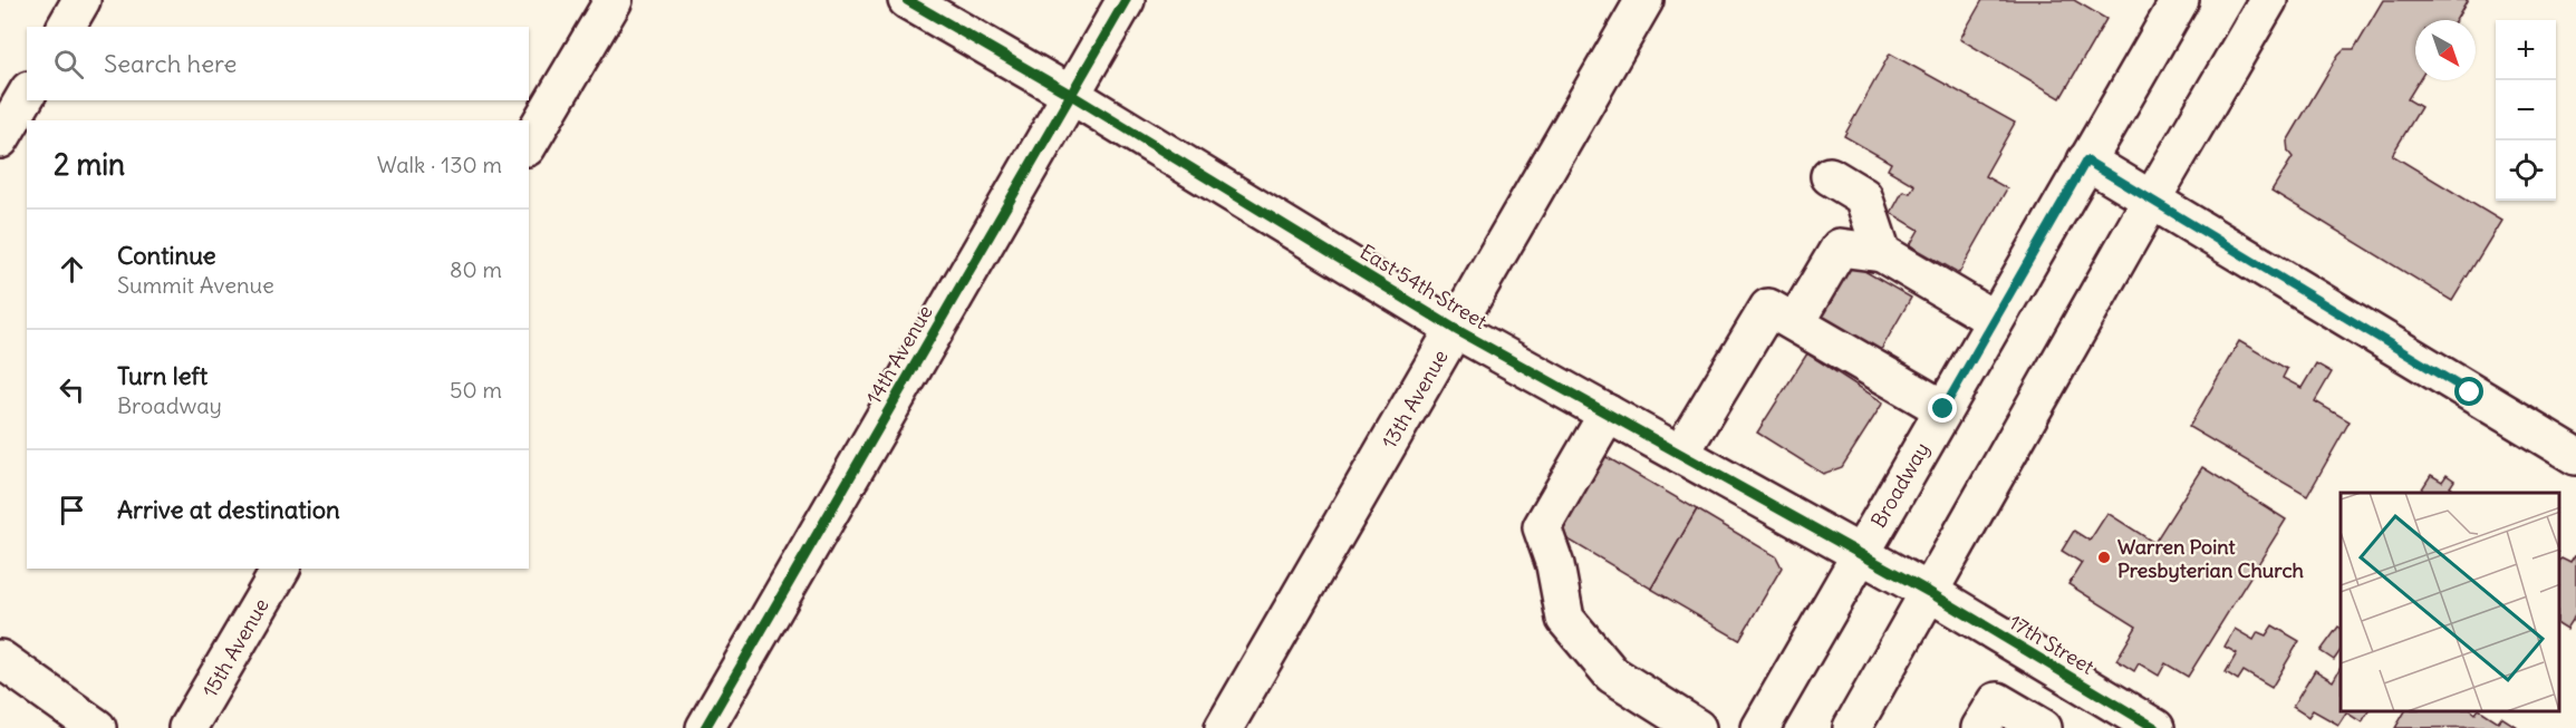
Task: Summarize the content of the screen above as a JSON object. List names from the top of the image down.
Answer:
{
  "streets": {
    "street": [
      "East 54th Street",
      "14th Avenue",
      "13th Avenue",
      "Broadway",
      "17th Street",
      "15th Avenue"
    ]
  },
  "crossings": [
    ["East 54th Street", "14th Avenue"],
    ["East 54th Street", "13th Avenue"],
    ["East 54th Street", "Broadway"],
    ["East 54th Street", "17th Street"]
  ],
  "places": ["Warren Point Presbyterian Church"],
  "north": "bottom right",
  "page": {
    "map_buttons": ["+", "−"],
    "search": "Search here",
    "heading": ["2 min", "Walk · 130 m"],
    "list": [
      ["Continue", "Summit Avenue", "80 m"],
      ["Turn left", "Broadway", "50 m"],
      "Arrive at destination"
    ]
  }
}
